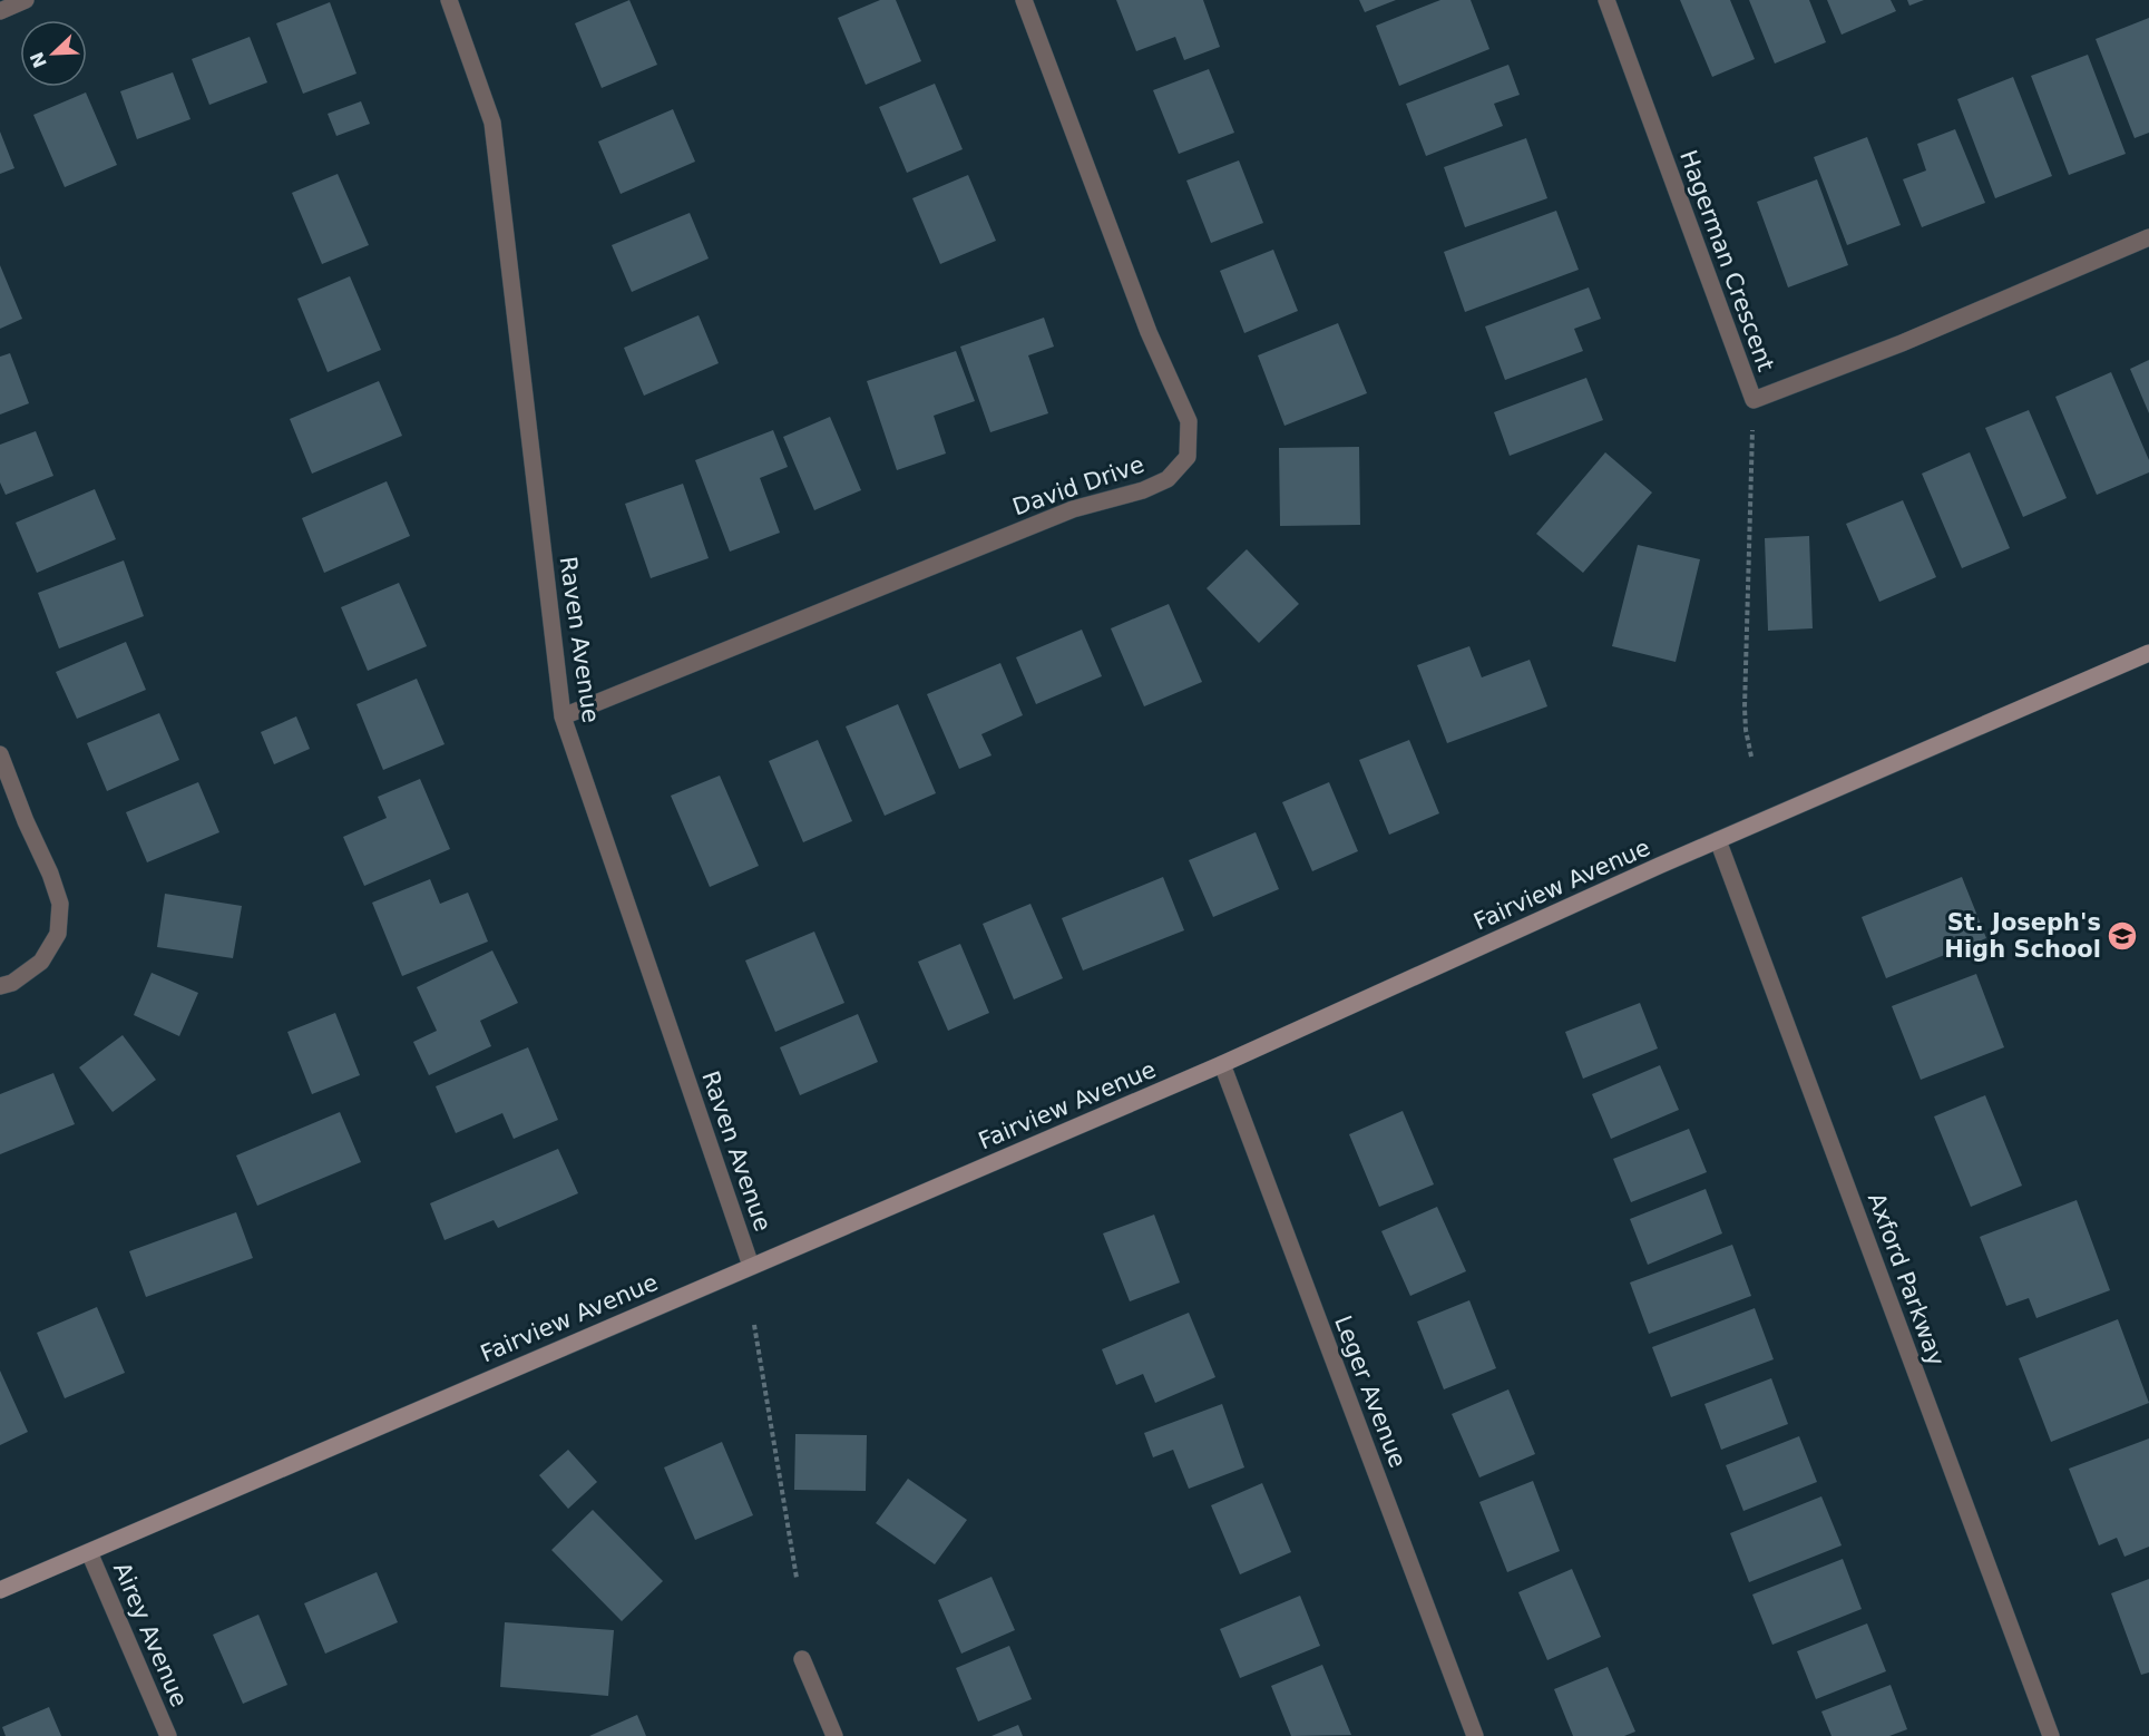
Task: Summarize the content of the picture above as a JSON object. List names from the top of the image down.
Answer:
{
  "streets": {
    "main road": ["Fairview Avenue"],
    "street": [
      "Hagerman Crescent",
      "David Drive",
      "Raven Avenue",
      "Axford Parkway",
      "Leger Avenue",
      "Airey Avenue"
    ]
  },
  "crossings": [
    ["David Drive", "Raven Avenue"],
    ["Raven Avenue", "Fairview Avenue"],
    ["Fairview Avenue", "Axford Parkway"],
    ["Fairview Avenue", "Leger Avenue"],
    ["Fairview Avenue", "Airey Avenue"]
  ],
  "places": {
    "school or university": ["St. Joseph's High School"]
  },
  "north": "bottom left"
}
